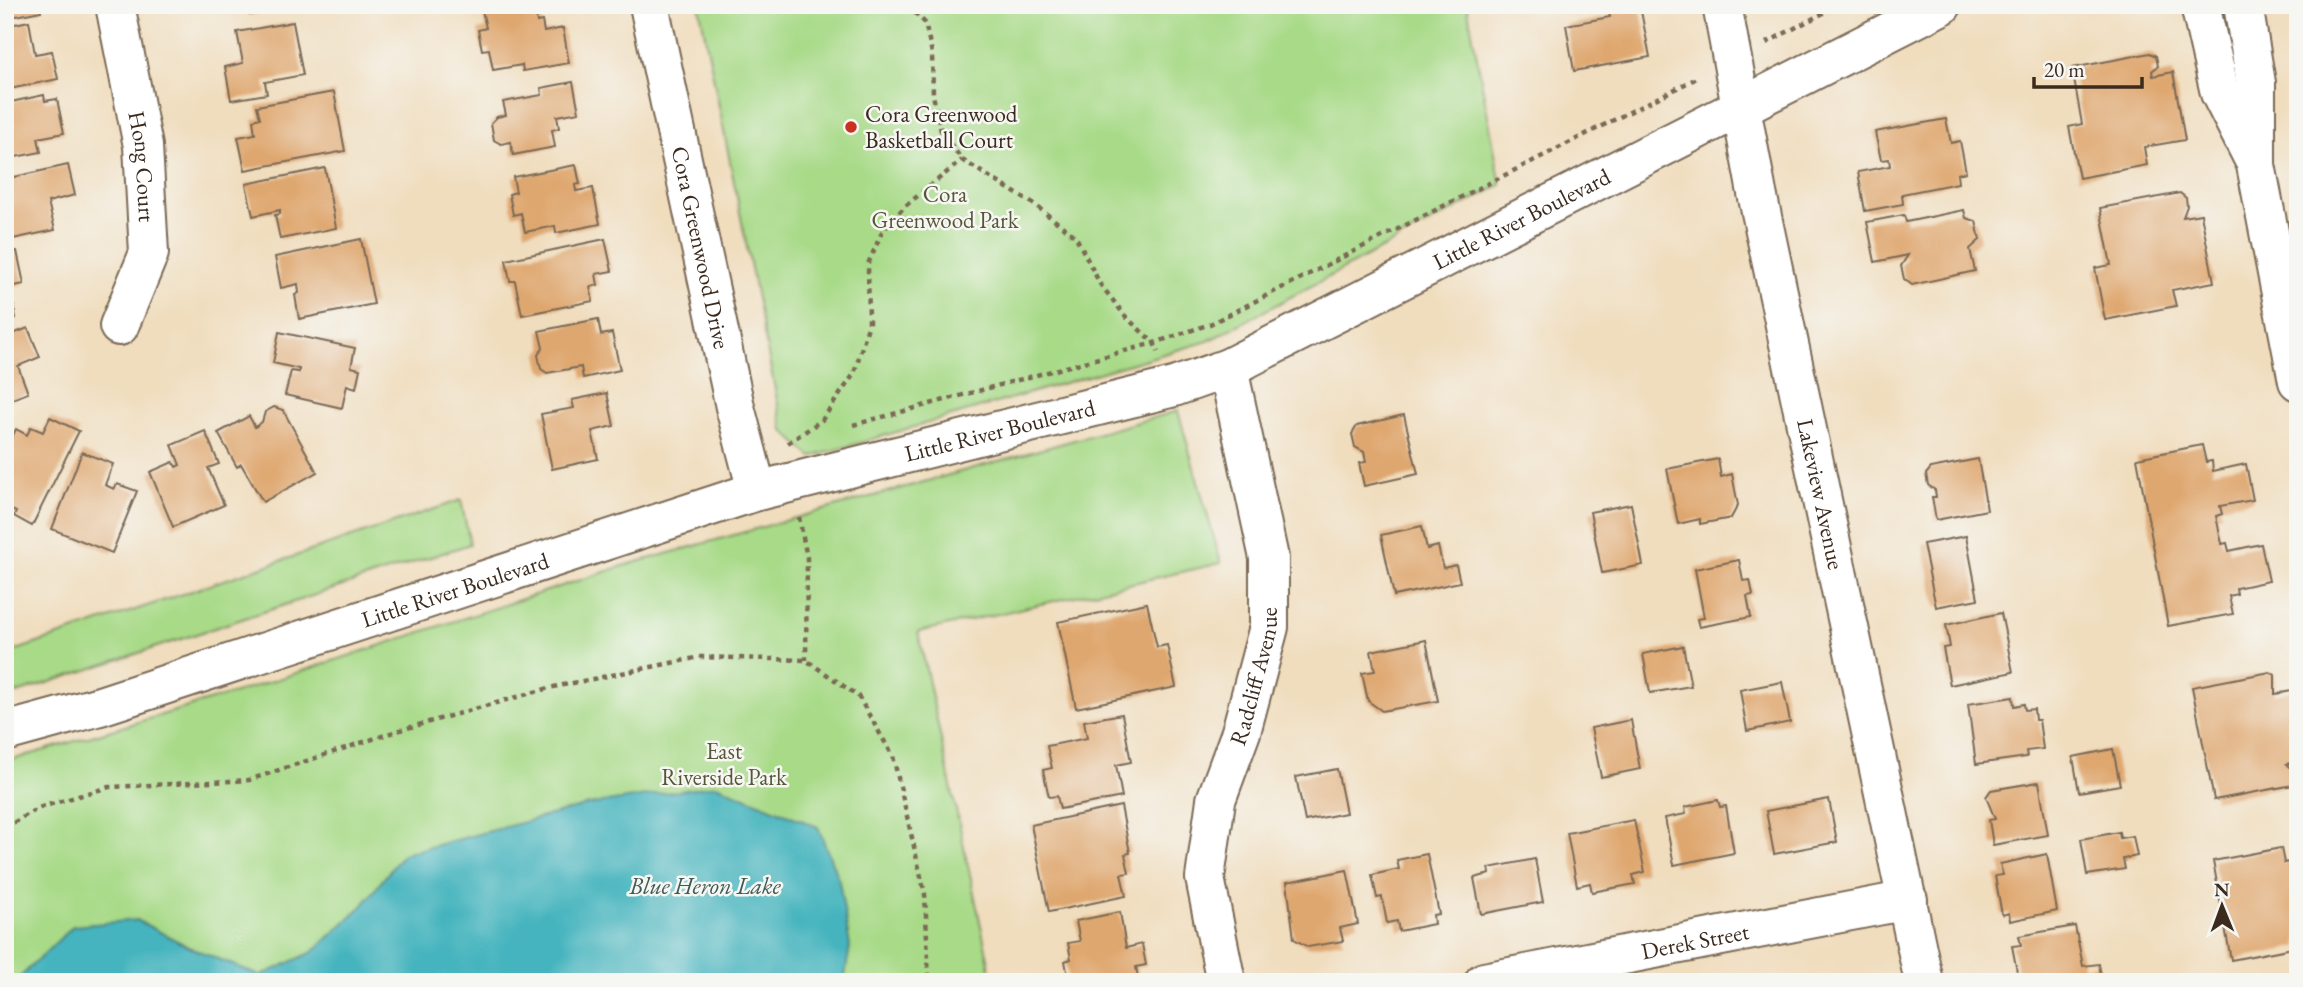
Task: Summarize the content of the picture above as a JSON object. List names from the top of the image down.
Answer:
{
  "streets": {
    "street": [
      "Hong Court",
      "Little River Boulevard",
      "Cora Greenwood Drive",
      "Lakeview Avenue",
      "Radcliff Avenue",
      "Derek Street"
    ]
  },
  "crossings": [
    ["Little River Boulevard", "Cora Greenwood Drive"],
    ["Little River Boulevard", "Lakeview Avenue"],
    ["Little River Boulevard", "Radcliff Avenue"],
    ["Lakeview Avenue", "Derek Street"]
  ],
  "water": ["Blue Heron Lake"],
  "parks": ["Cora Greenwood Park", "East Riverside Park"],
  "places": ["Cora Greenwood Basketball Court"],
  "scale_bar": "20 m",
  "north": "top"
}
